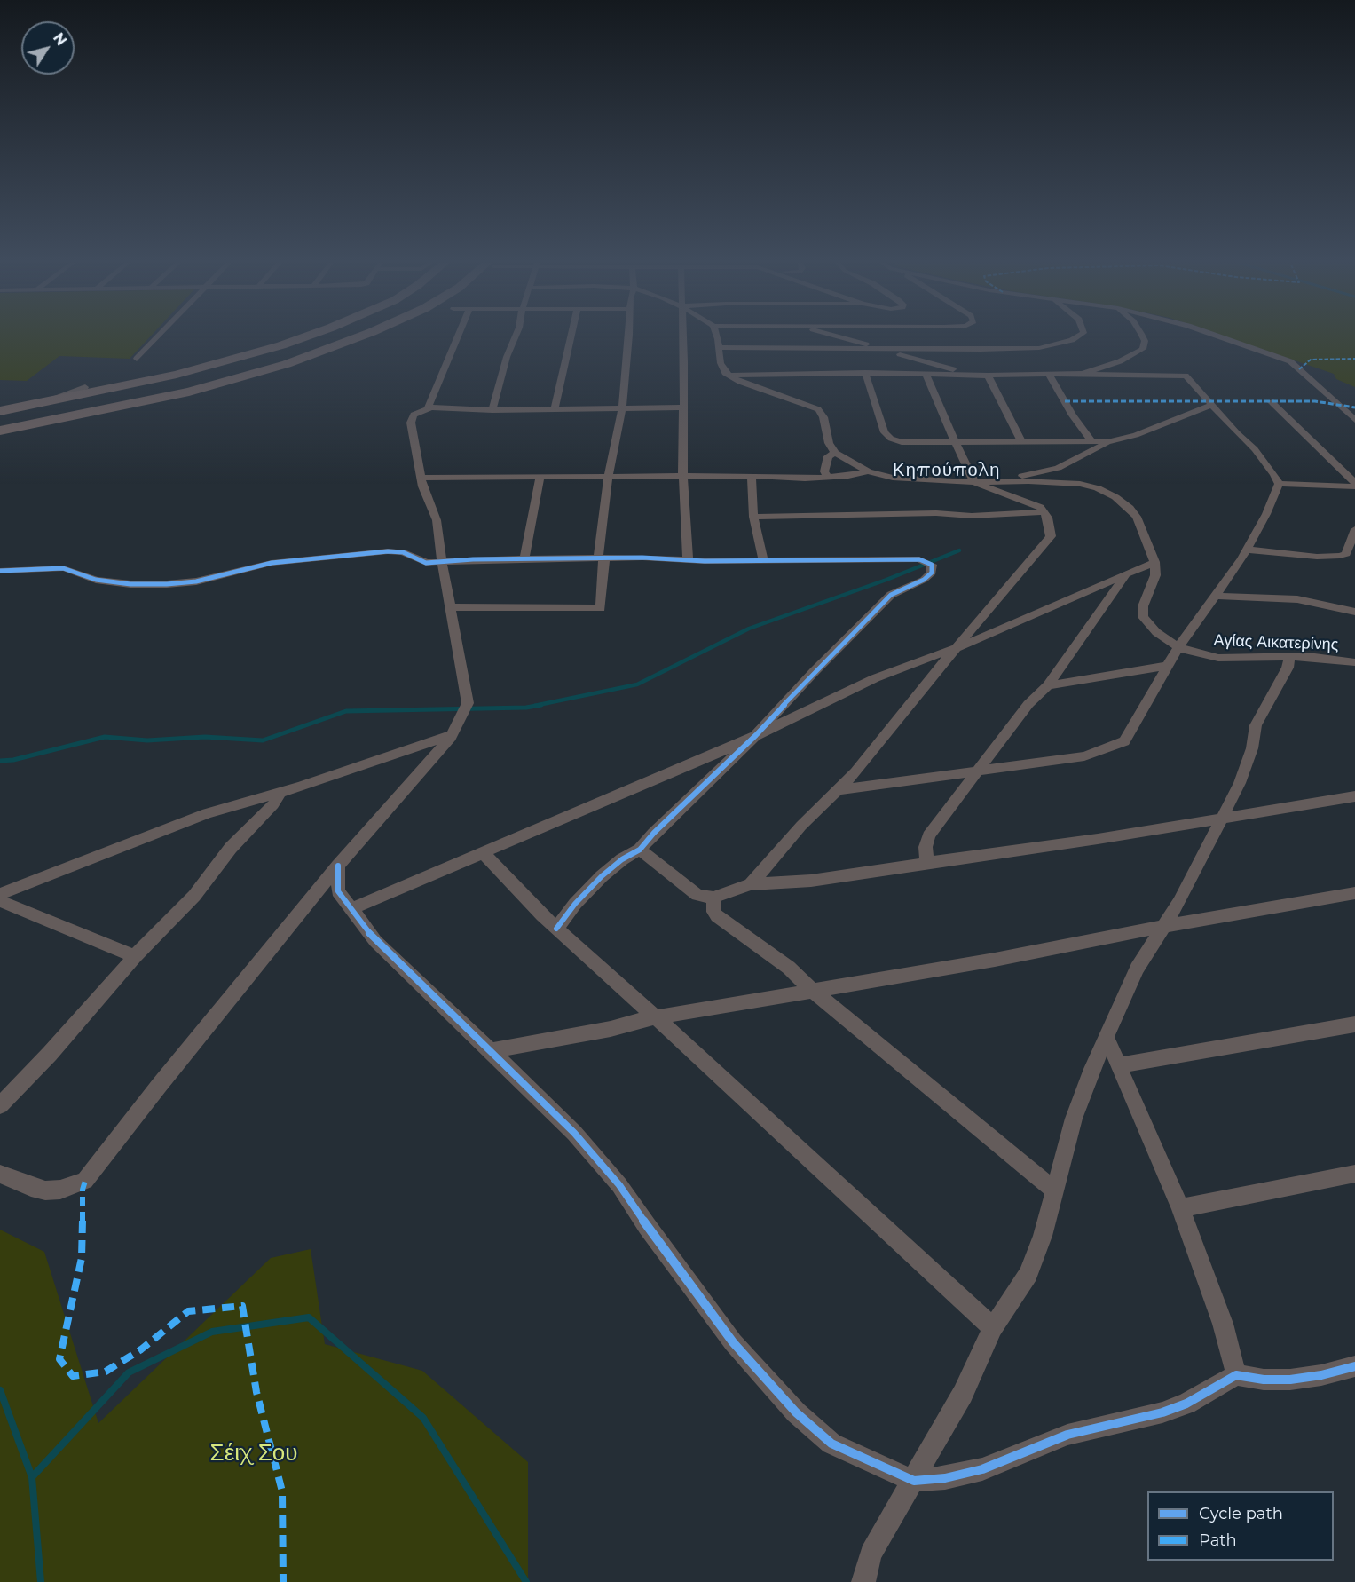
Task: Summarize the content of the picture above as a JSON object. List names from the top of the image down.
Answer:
{
  "streets": {
    "street": ["Αγίας Αικατερίνης"]
  },
  "districts": ["Κηπούπολη"],
  "parks": ["Σέιχ Σου"],
  "legend": ["Cycle path", "Path"],
  "north": "top right"
}
